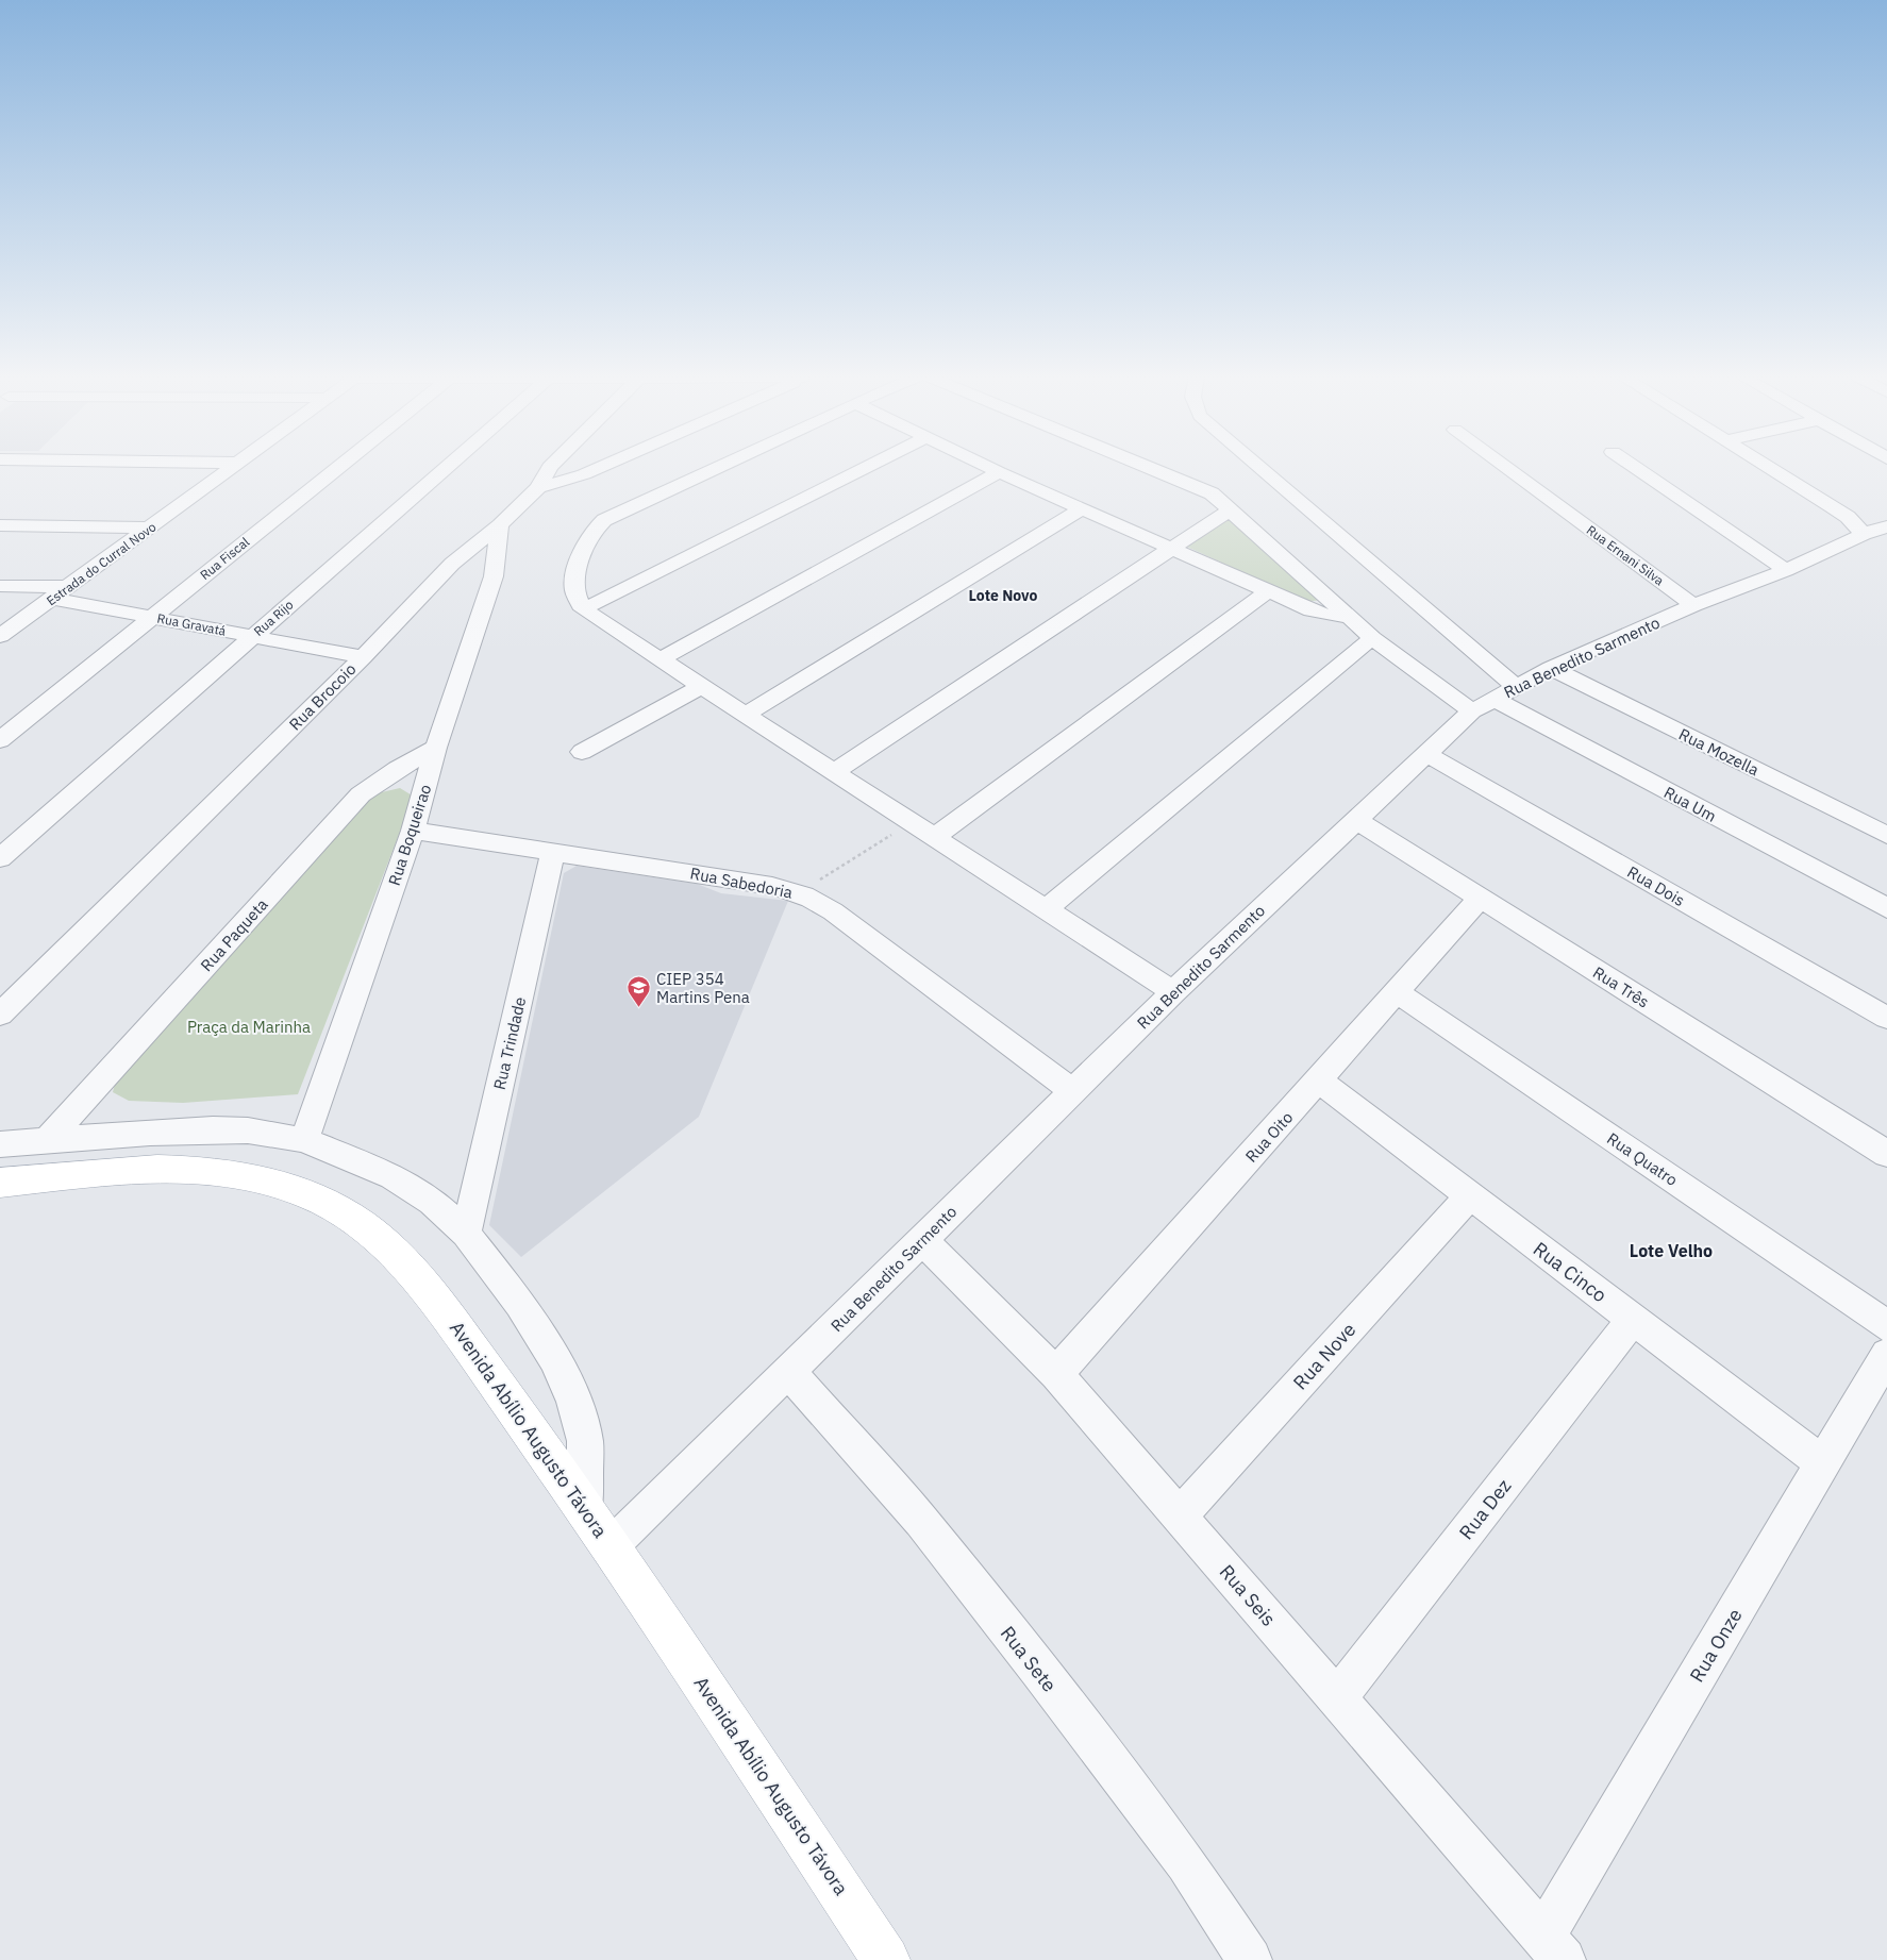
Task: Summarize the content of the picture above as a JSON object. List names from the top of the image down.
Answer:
{
  "streets": {
    "main road": ["Avenida Abílio Augusto Távora"],
    "street": [
      "Rua Ernani Silva",
      "Rua Fiscal",
      "Estrada do Curral Novo",
      "Rua Rijo",
      "Rua Gravatá",
      "Rua Benedito Sarmento",
      "Rua Brocoio",
      "Rua Mozella",
      "Rua Um",
      "Rua Boqueirao",
      "Rua Sabedoria",
      "Rua Dois",
      "Rua Paqueta",
      "Rua Três",
      "Rua Trindade",
      "Rua Oito",
      "Rua Quatro",
      "Rua Cinco",
      "Rua Nove",
      "Rua Dez",
      "Rua Seis",
      "Rua Onze",
      "Rua Sete"
    ]
  },
  "crossings": [
    ["Rua Ernani Silva", "Rua Benedito Sarmento"],
    ["Rua Fiscal", "Rua Gravatá"],
    ["Estrada do Curral Novo", "Rua Gravatá"],
    ["Rua Rijo", "Rua Gravatá"],
    ["Rua Gravatá", "Rua Brocoio"],
    ["Rua Benedito Sarmento", "Rua Mozella"],
    ["Rua Benedito Sarmento", "Rua Um"],
    ["Rua Benedito Sarmento", "Rua Sabedoria"],
    ["Rua Benedito Sarmento", "Rua Dois"],
    ["Rua Benedito Sarmento", "Rua Três"],
    ["Rua Benedito Sarmento", "Avenida Abílio Augusto Távora"],
    ["Rua Benedito Sarmento", "Rua Seis"],
    ["Rua Benedito Sarmento", "Rua Sete"],
    ["Rua Brocoio", "Rua Boqueirao"],
    ["Rua Boqueirao", "Rua Sabedoria"],
    ["Rua Boqueirao", "Rua Paqueta"],
    ["Rua Sabedoria", "Rua Trindade"],
    ["Rua Três", "Rua Oito"],
    ["Rua Oito", "Rua Quatro"],
    ["Rua Oito", "Rua Cinco"],
    ["Rua Oito", "Rua Seis"],
    ["Rua Cinco", "Rua Nove"],
    ["Rua Cinco", "Rua Dez"],
    ["Rua Cinco", "Rua Onze"],
    ["Rua Nove", "Rua Seis"],
    ["Rua Dez", "Rua Seis"],
    ["Rua Seis", "Rua Onze"]
  ],
  "districts": ["Lote Novo", "Lote Velho"],
  "parks": ["Praça da Marinha"],
  "places": {
    "school or university": ["CIEP 354 Martins Pena"]
  }
}
